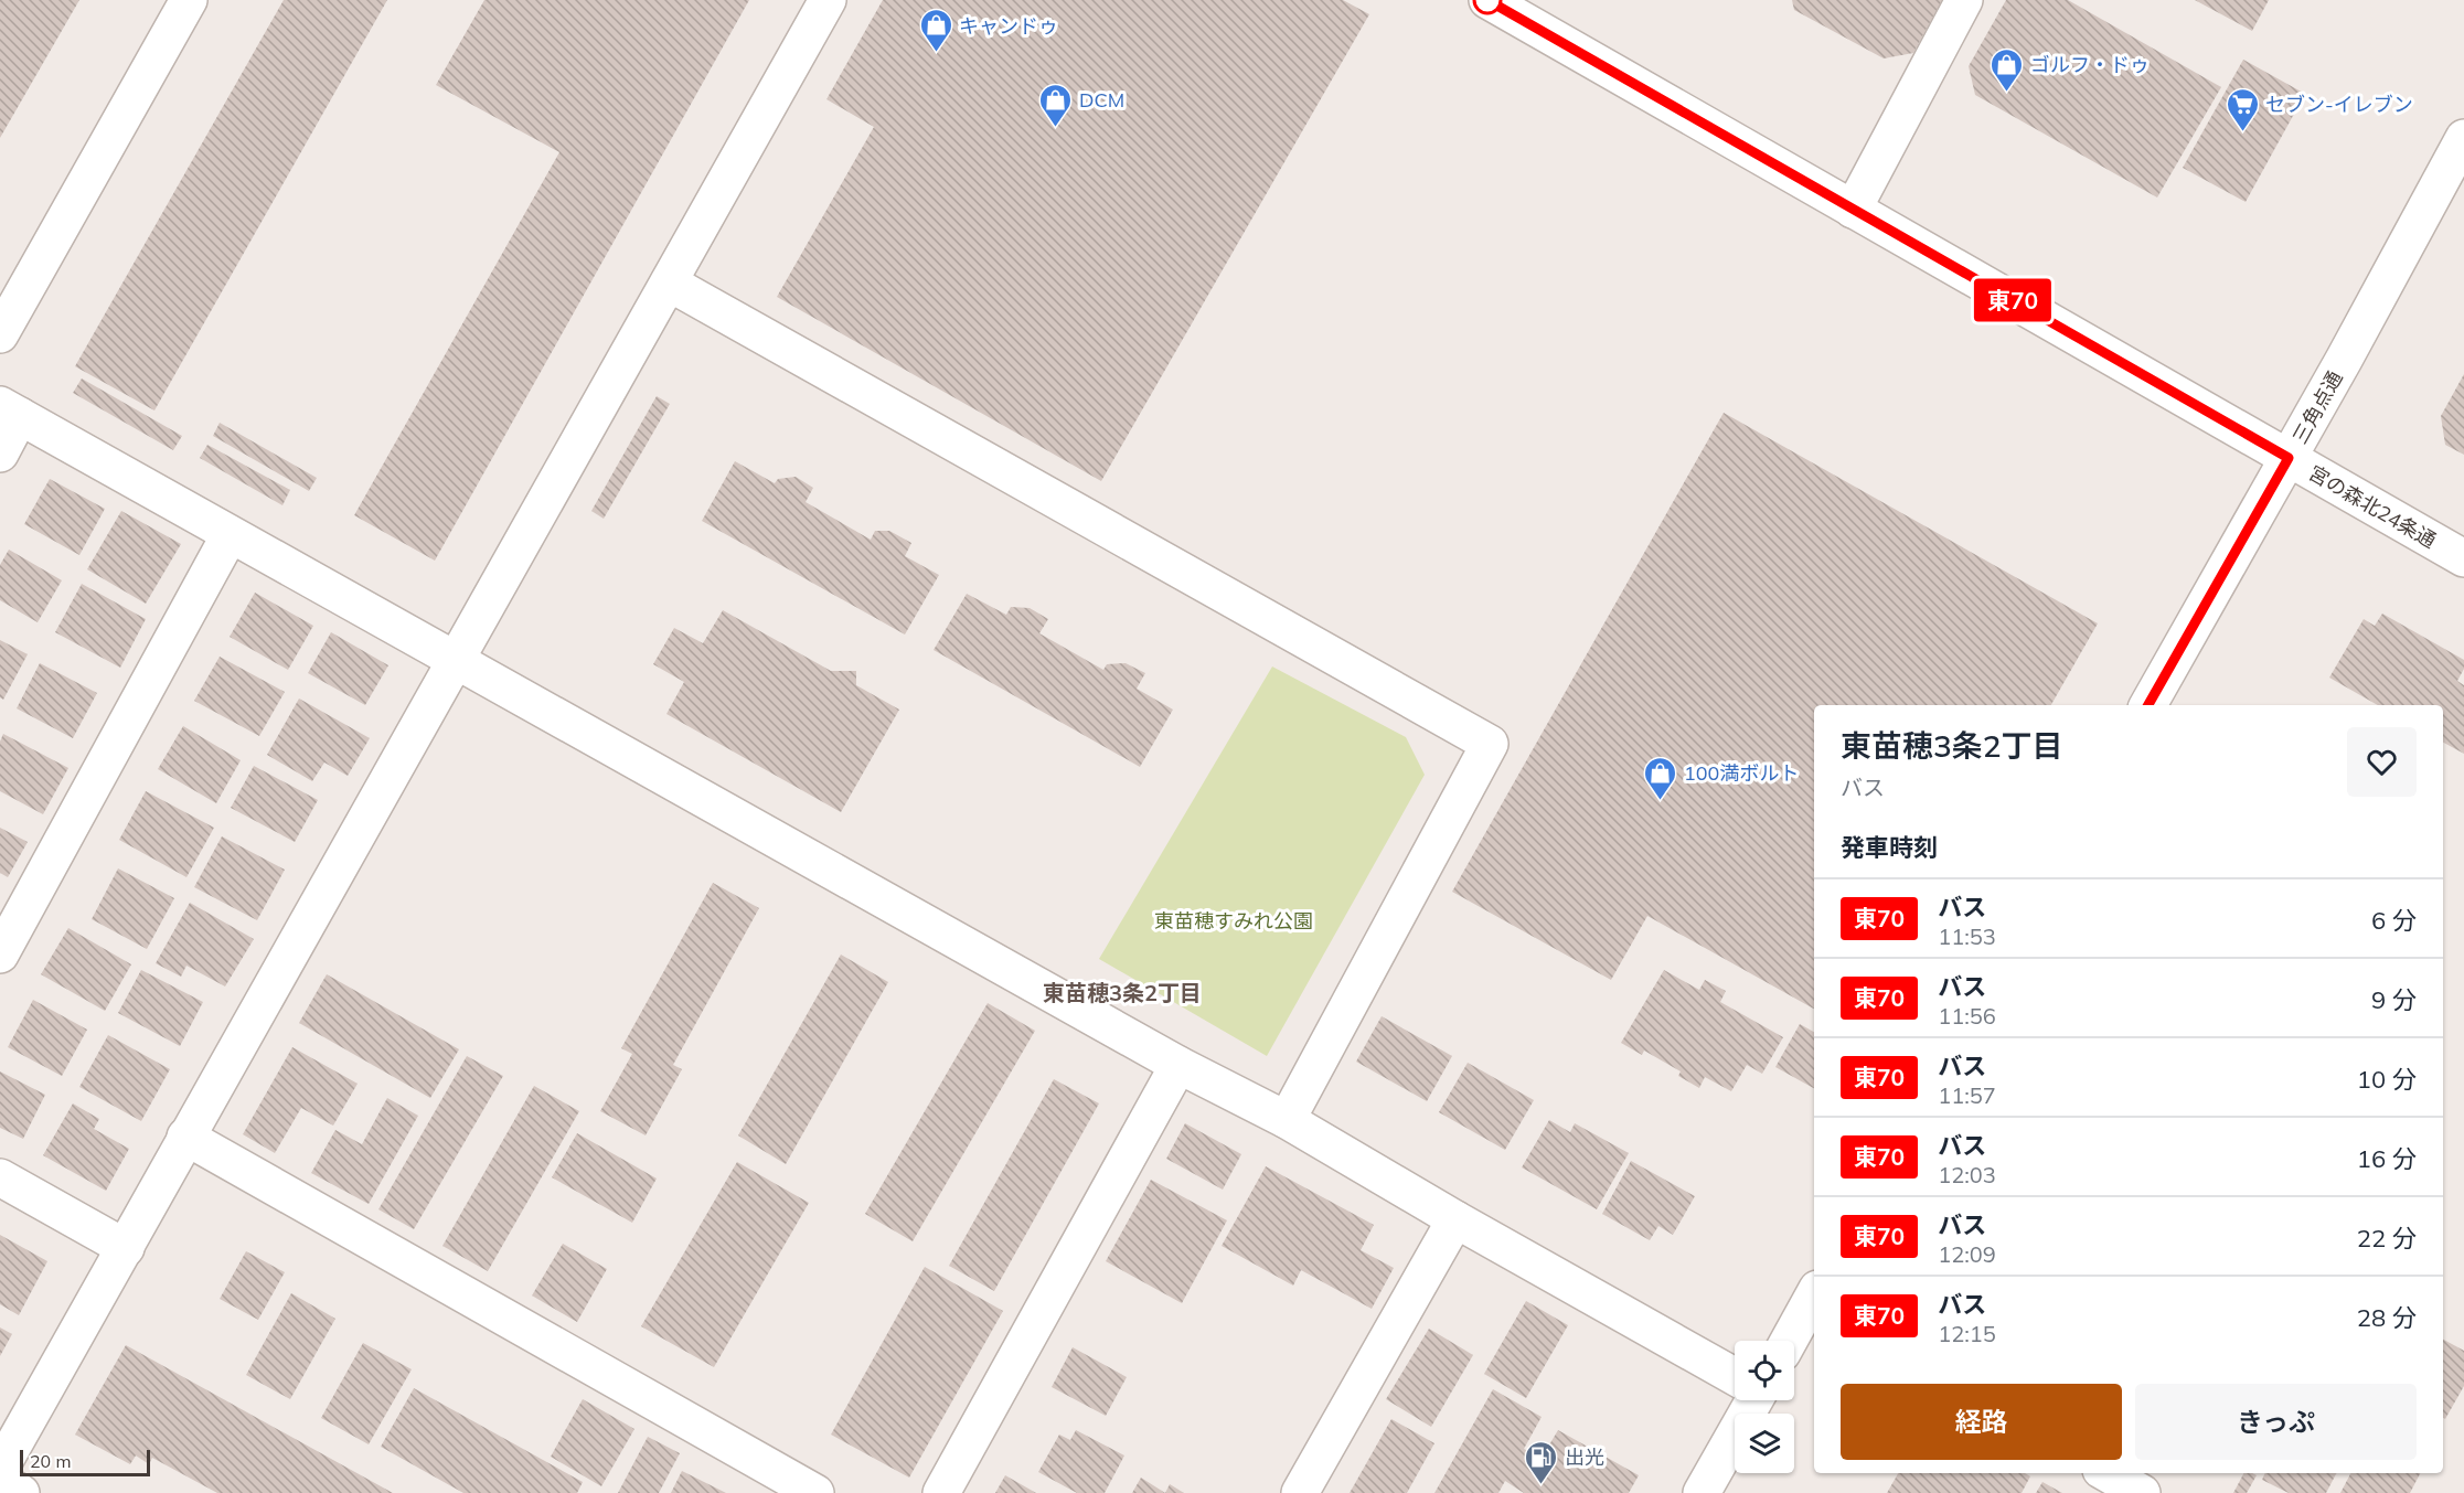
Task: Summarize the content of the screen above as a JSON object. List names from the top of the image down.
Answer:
{
  "streets": {
    "street": ["三角点通", "宮の森北24条通"]
  },
  "crossings": [
    ["三角点通", "宮の森北24条通"]
  ],
  "districts": ["東苗穂3条2丁目"],
  "parks": ["東苗穂すみれ公園"],
  "places": {
    "shop": [
      "キャンドゥ",
      "ゴルフ・ドゥ",
      "DCM",
      "100満ボルト"
    ],
    "supermarket": ["セブン-イレブン"],
    "fuel station": ["出光"]
  },
  "lines": ["bus line 東70"],
  "scale_bar": "20 m",
  "page": {
    "on_map": "東70",
    "heading": [
      ["東苗穂3条2丁目", "バス"],
      "発車時刻"
    ],
    "list": [
      {
        "mark": "東70",
        "name": "バス",
        "note": "11:53",
        "value": "6 分"
      },
      {
        "mark": "東70",
        "name": "バス",
        "note": "11:56",
        "value": "9 分"
      },
      {
        "mark": "東70",
        "name": "バス",
        "note": "11:57",
        "value": "10 分"
      },
      {
        "mark": "東70",
        "name": "バス",
        "note": "12:03",
        "value": "16 分"
      },
      {
        "mark": "東70",
        "name": "バス",
        "note": "12:09",
        "value": "22 分"
      },
      {
        "mark": "東70",
        "name": "バス",
        "note": "12:15",
        "value": "28 分"
      }
    ],
    "buttons": ["経路", "きっぷ"],
    "scale": "20 m"
  }
}
